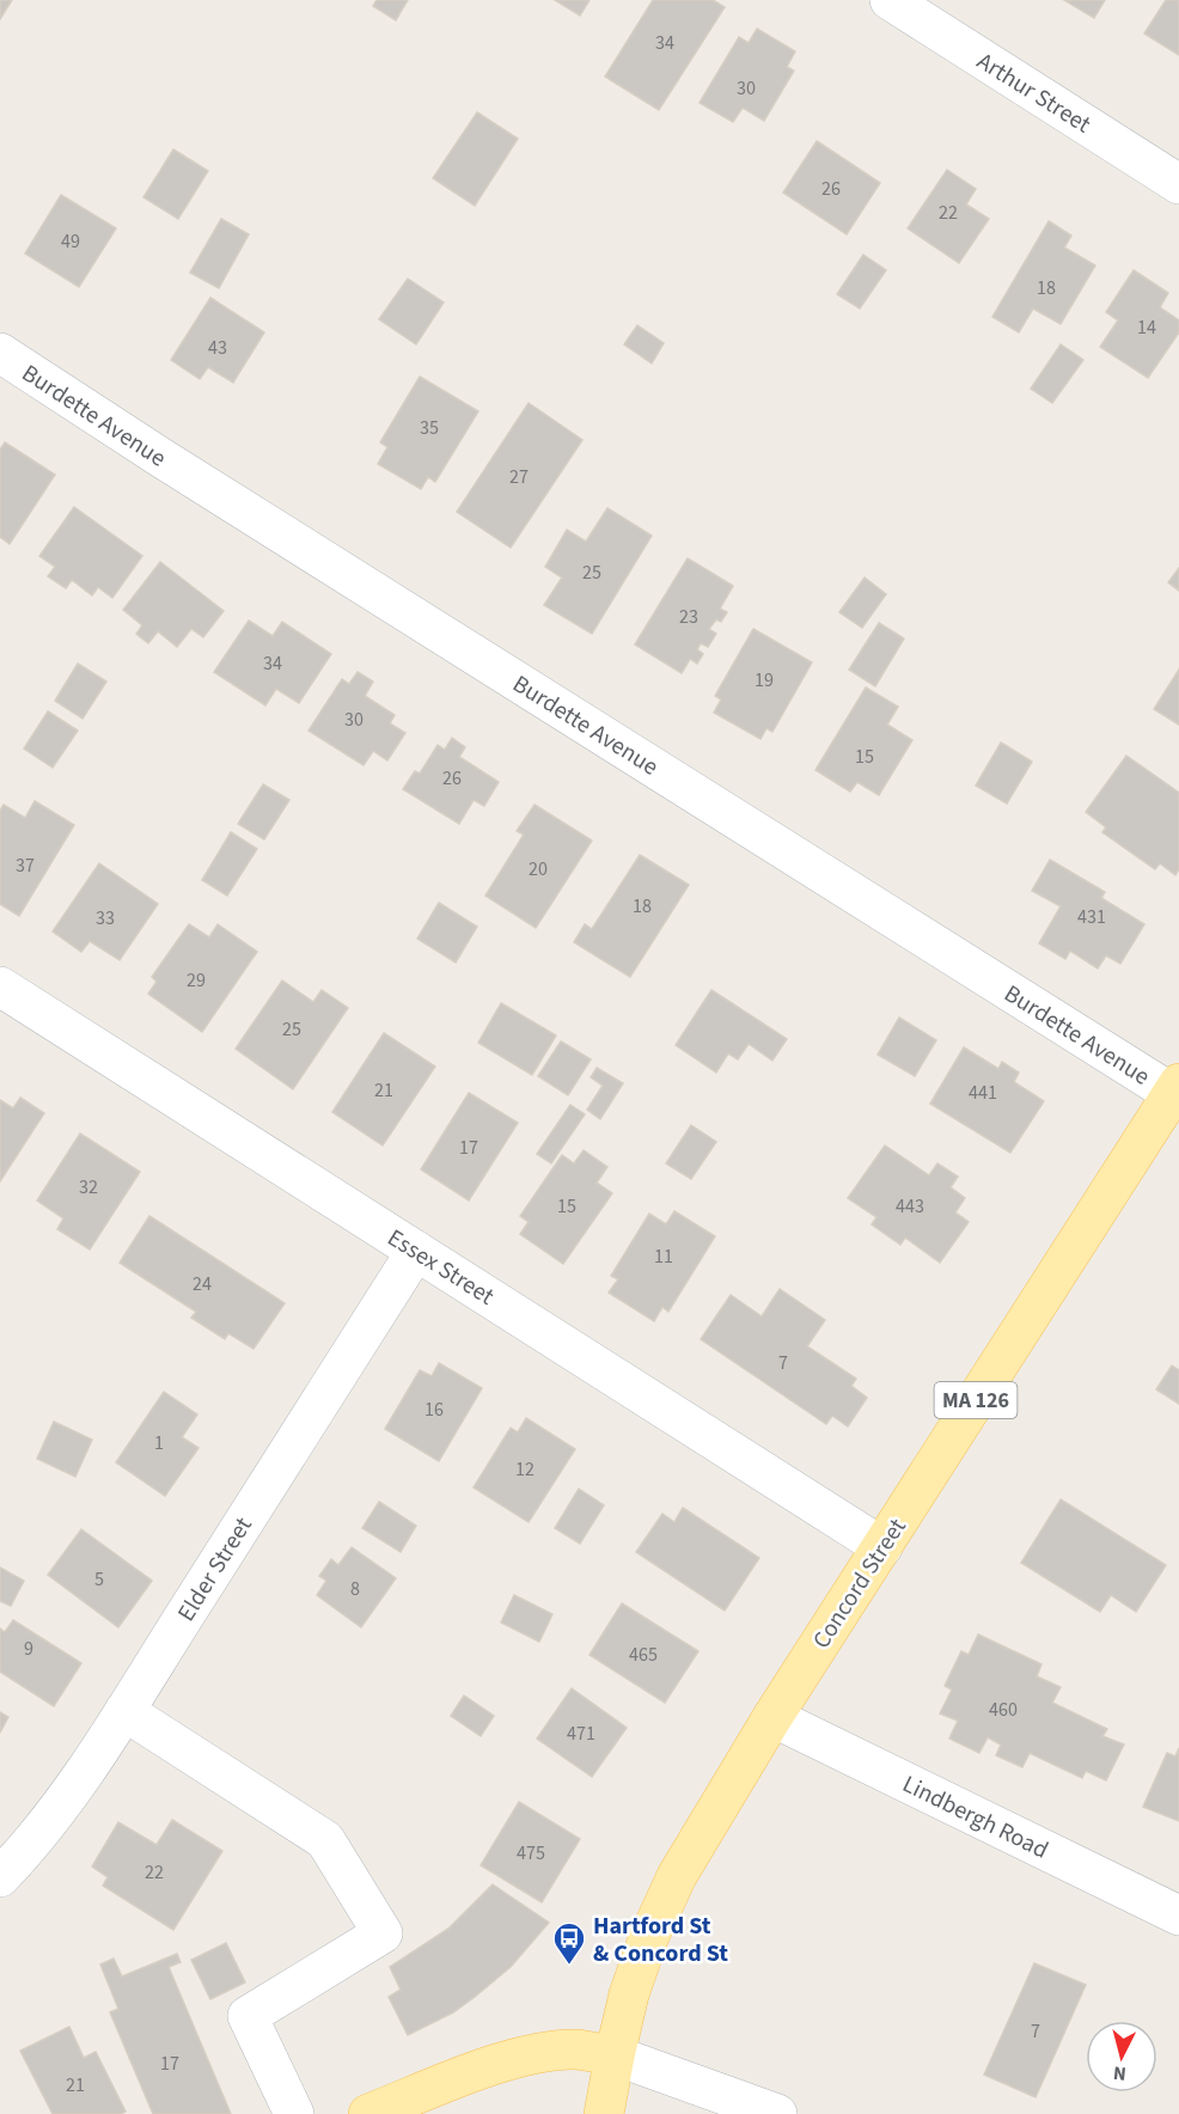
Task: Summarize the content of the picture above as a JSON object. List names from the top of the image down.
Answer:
{
  "streets": {
    "main road": ["MA 126", "Concord Street"],
    "street": [
      "Arthur Street",
      "Burdette Avenue",
      "Essex Street",
      "Elder Street",
      "Lindbergh Road"
    ]
  },
  "crossings": [
    ["Burdette Avenue", "Concord Street"],
    ["Essex Street", "Elder Street"],
    ["Essex Street", "Concord Street"],
    ["Concord Street", "Lindbergh Road"]
  ],
  "places": {
    "bus stop": ["Hartford St & Concord St"]
  },
  "house_numbers": [
    "34",
    "30",
    "26",
    "22",
    "49",
    "18",
    "14",
    "43",
    "35",
    "27",
    "25",
    "23",
    "34",
    "19",
    "30",
    "15",
    "26",
    "37",
    "20",
    "18",
    "431",
    "33",
    "29",
    "25",
    "21",
    "441",
    "17",
    "32",
    "15",
    "443",
    "11",
    "24",
    "7",
    "16",
    "1",
    "12",
    "5",
    "8",
    "9",
    "465",
    "460",
    "471",
    "475",
    "22",
    "7",
    "17",
    "21"
  ],
  "north": "bottom"
}
